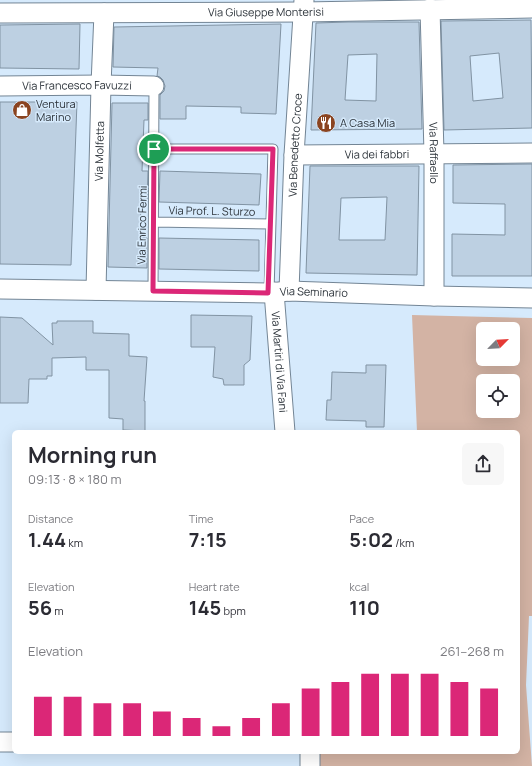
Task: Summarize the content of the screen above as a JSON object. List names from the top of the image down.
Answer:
{
  "streets": {
    "street": [
      "Via Giuseppe Monterisi",
      "Via Francesco Favuzzi",
      "Via Benedetto Croce",
      "Via Molfetta",
      "Via Raffaello",
      "Via dei fabbri",
      "Via Seminario",
      "Via Martiri di Via Fani"
    ],
    "lane": ["Via Prof. L. Sturzo", "Via Enrico Fermi"]
  },
  "crossings": [
    ["Via Giuseppe Monterisi", "Via Benedetto Croce"],
    ["Via Giuseppe Monterisi", "Via Molfetta"],
    ["Via Giuseppe Monterisi", "Via Raffaello"],
    ["Via Francesco Favuzzi", "Via Molfetta"],
    ["Via Francesco Favuzzi", "Via Enrico Fermi"],
    ["Via Benedetto Croce", "Via dei fabbri"],
    ["Via Benedetto Croce", "Via Seminario"],
    ["Via Benedetto Croce", "Via Martiri di Via Fani"],
    ["Via Molfetta", "Via Seminario"],
    ["Via Raffaello", "Via dei fabbri"],
    ["Via Raffaello", "Via Seminario"],
    ["Via Prof. L. Sturzo", "Via Enrico Fermi"],
    ["Via Enrico Fermi", "Via Seminario"],
    ["Via Seminario", "Via Martiri di Via Fani"]
  ],
  "places": {
    "shop": ["Ventura Marino"],
    "restaurant": ["A Casa Mia"]
  },
  "north": "top right",
  "page": {
    "heading": ["Morning run", "09:13 · 8 × 180 m"],
    "stats": [
      ["Distance", "1.44 km"],
      ["Time", "7:15"],
      ["Pace", "5:02 /km"],
      ["Elevation", "56 m"],
      ["Heart rate", "145 bpm"],
      ["kcal", "110"]
    ],
    "chart": ["Elevation", "261–268 m"]
  }
}
